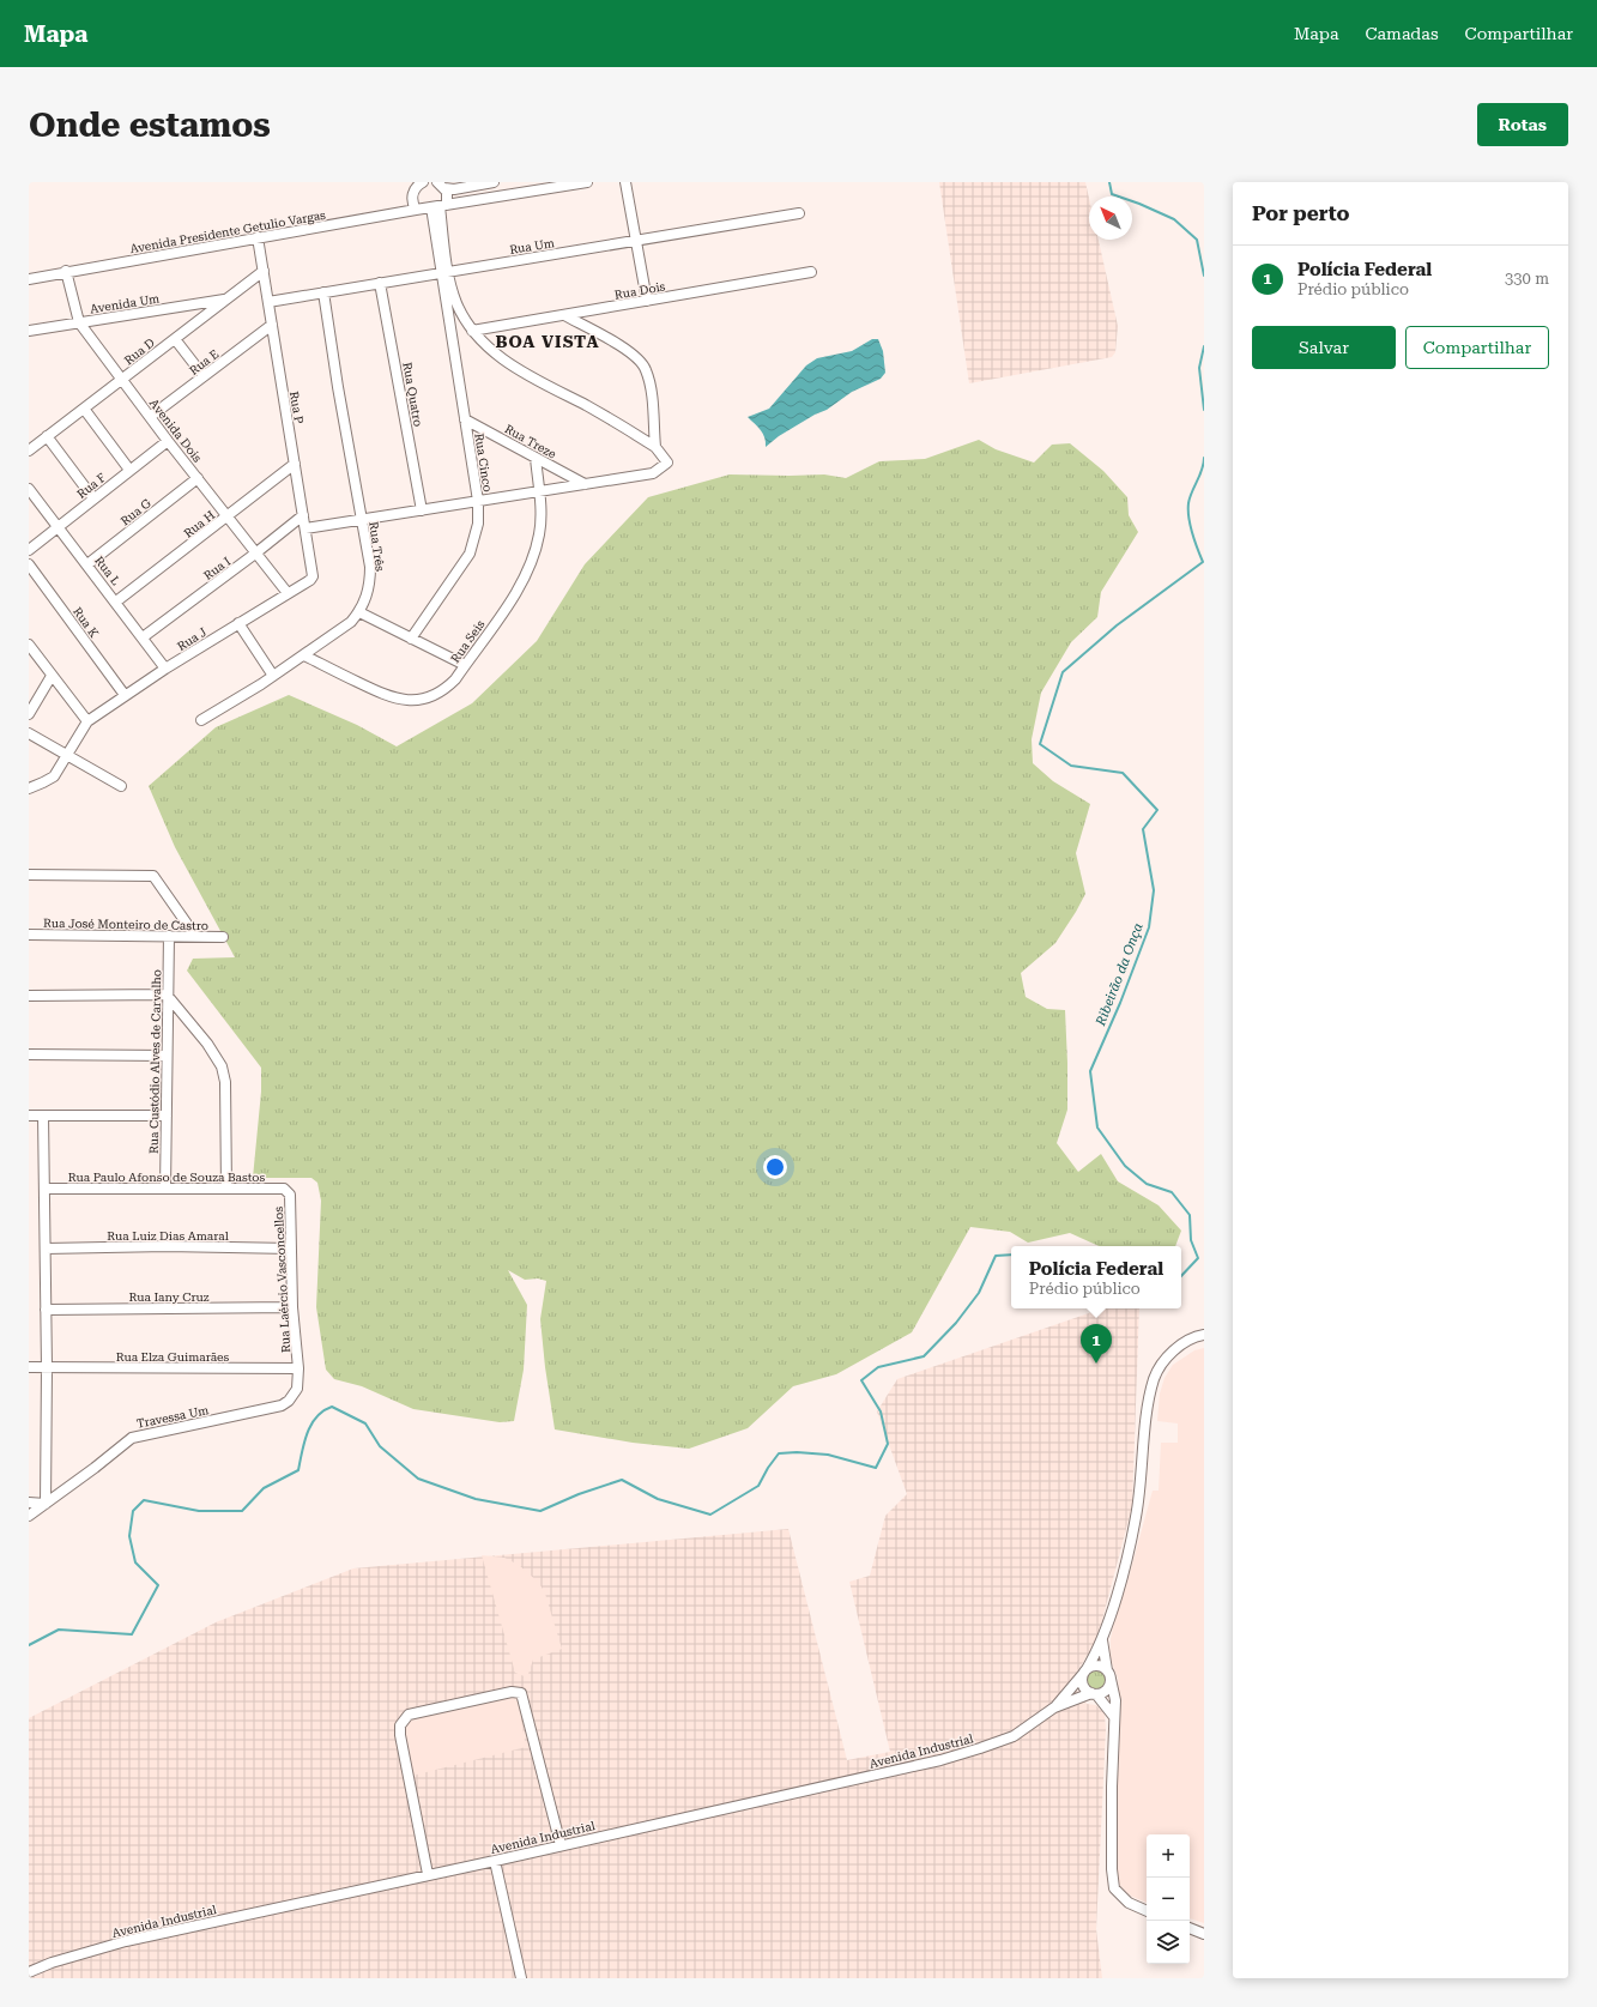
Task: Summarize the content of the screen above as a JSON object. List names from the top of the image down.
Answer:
{
  "streets": {
    "street": [
      "Avenida Presidente Getulio Vargas",
      "Rua Um",
      "Rua Dois",
      "Avenida Um",
      "Rua D",
      "Rua E",
      "Rua Quatro",
      "Rua P",
      "Avenida Dois",
      "Rua Treze",
      "Rua Cinco",
      "Rua F",
      "Rua G",
      "Rua H",
      "Rua Três",
      "Rua I",
      "Rua L",
      "Rua K",
      "Rua J",
      "Rua Seis",
      "Rua José Monteiro de Castro",
      "Rua Custódio Alves de Carvalho",
      "Rua Paulo Afonso de Souza Bastos",
      "Rua Luiz Dias Amaral",
      "Rua Laércio Vasconcellos",
      "Rua Iany Cruz",
      "Rua Elza Guimarães",
      "Travessa Um",
      "Avenida Industrial"
    ]
  },
  "crossings": [
    ["Avenida Presidente Getulio Vargas", "Rua P"],
    ["Avenida Presidente Getulio Vargas", "Avenida Dois"],
    ["Rua Um", "Rua Quatro"],
    ["Rua Um", "Rua P"],
    ["Rua Um", "Rua Cinco"],
    ["Rua Um", "Rua Três"],
    ["Avenida Um", "Rua D"],
    ["Avenida Um", "Avenida Dois"],
    ["Rua D", "Rua P"],
    ["Rua D", "Avenida Dois"],
    ["Rua E", "Rua P"],
    ["Rua E", "Avenida Dois"],
    ["Rua P", "Rua H"],
    ["Rua P", "Rua I"],
    ["Rua P", "Rua J"],
    ["Avenida Dois", "Rua F"],
    ["Avenida Dois", "Rua G"],
    ["Avenida Dois", "Rua H"],
    ["Avenida Dois", "Rua I"],
    ["Avenida Dois", "Rua J"],
    ["Rua Treze", "Rua Cinco"],
    ["Rua Treze", "Rua Seis"],
    ["Rua F", "Rua L"],
    ["Rua G", "Rua L"],
    ["Rua H", "Rua L"],
    ["Rua Três", "Rua Seis"],
    ["Rua I", "Rua L"],
    ["Rua L", "Rua J"],
    ["Rua K", "Rua J"],
    ["Rua José Monteiro de Castro", "Rua Custódio Alves de Carvalho"],
    ["Rua Custódio Alves de Carvalho", "Rua Paulo Afonso de Souza Bastos"],
    ["Rua Paulo Afonso de Souza Bastos", "Rua Laércio Vasconcellos"],
    ["Rua Luiz Dias Amaral", "Rua Laércio Vasconcellos"],
    ["Rua Laércio Vasconcellos", "Rua Iany Cruz"],
    ["Rua Laércio Vasconcellos", "Rua Elza Guimarães"],
    ["Rua Laércio Vasconcellos", "Travessa Um"],
    ["Rua Elza Guimarães", "Travessa Um"]
  ],
  "districts": ["BOA VISTA"],
  "water": ["Ribeirão da Onça"],
  "north": "top left",
  "page": {
    "header": "Mapa",
    "nav": ["Mapa", "Camadas", "Compartilhar"],
    "buttons": [
      "Rotas",
      ["Salvar", "Compartilhar"]
    ],
    "title": "Onde estamos",
    "heading": "Por perto",
    "list": [
      {
        "mark": "1",
        "name": "Polícia Federal",
        "note": "Prédio público",
        "value": "330 m"
      }
    ],
    "popup": ["Polícia Federal", "Prédio público"],
    "pins": "1",
    "map_buttons": ["+", "−"]
  }
}
